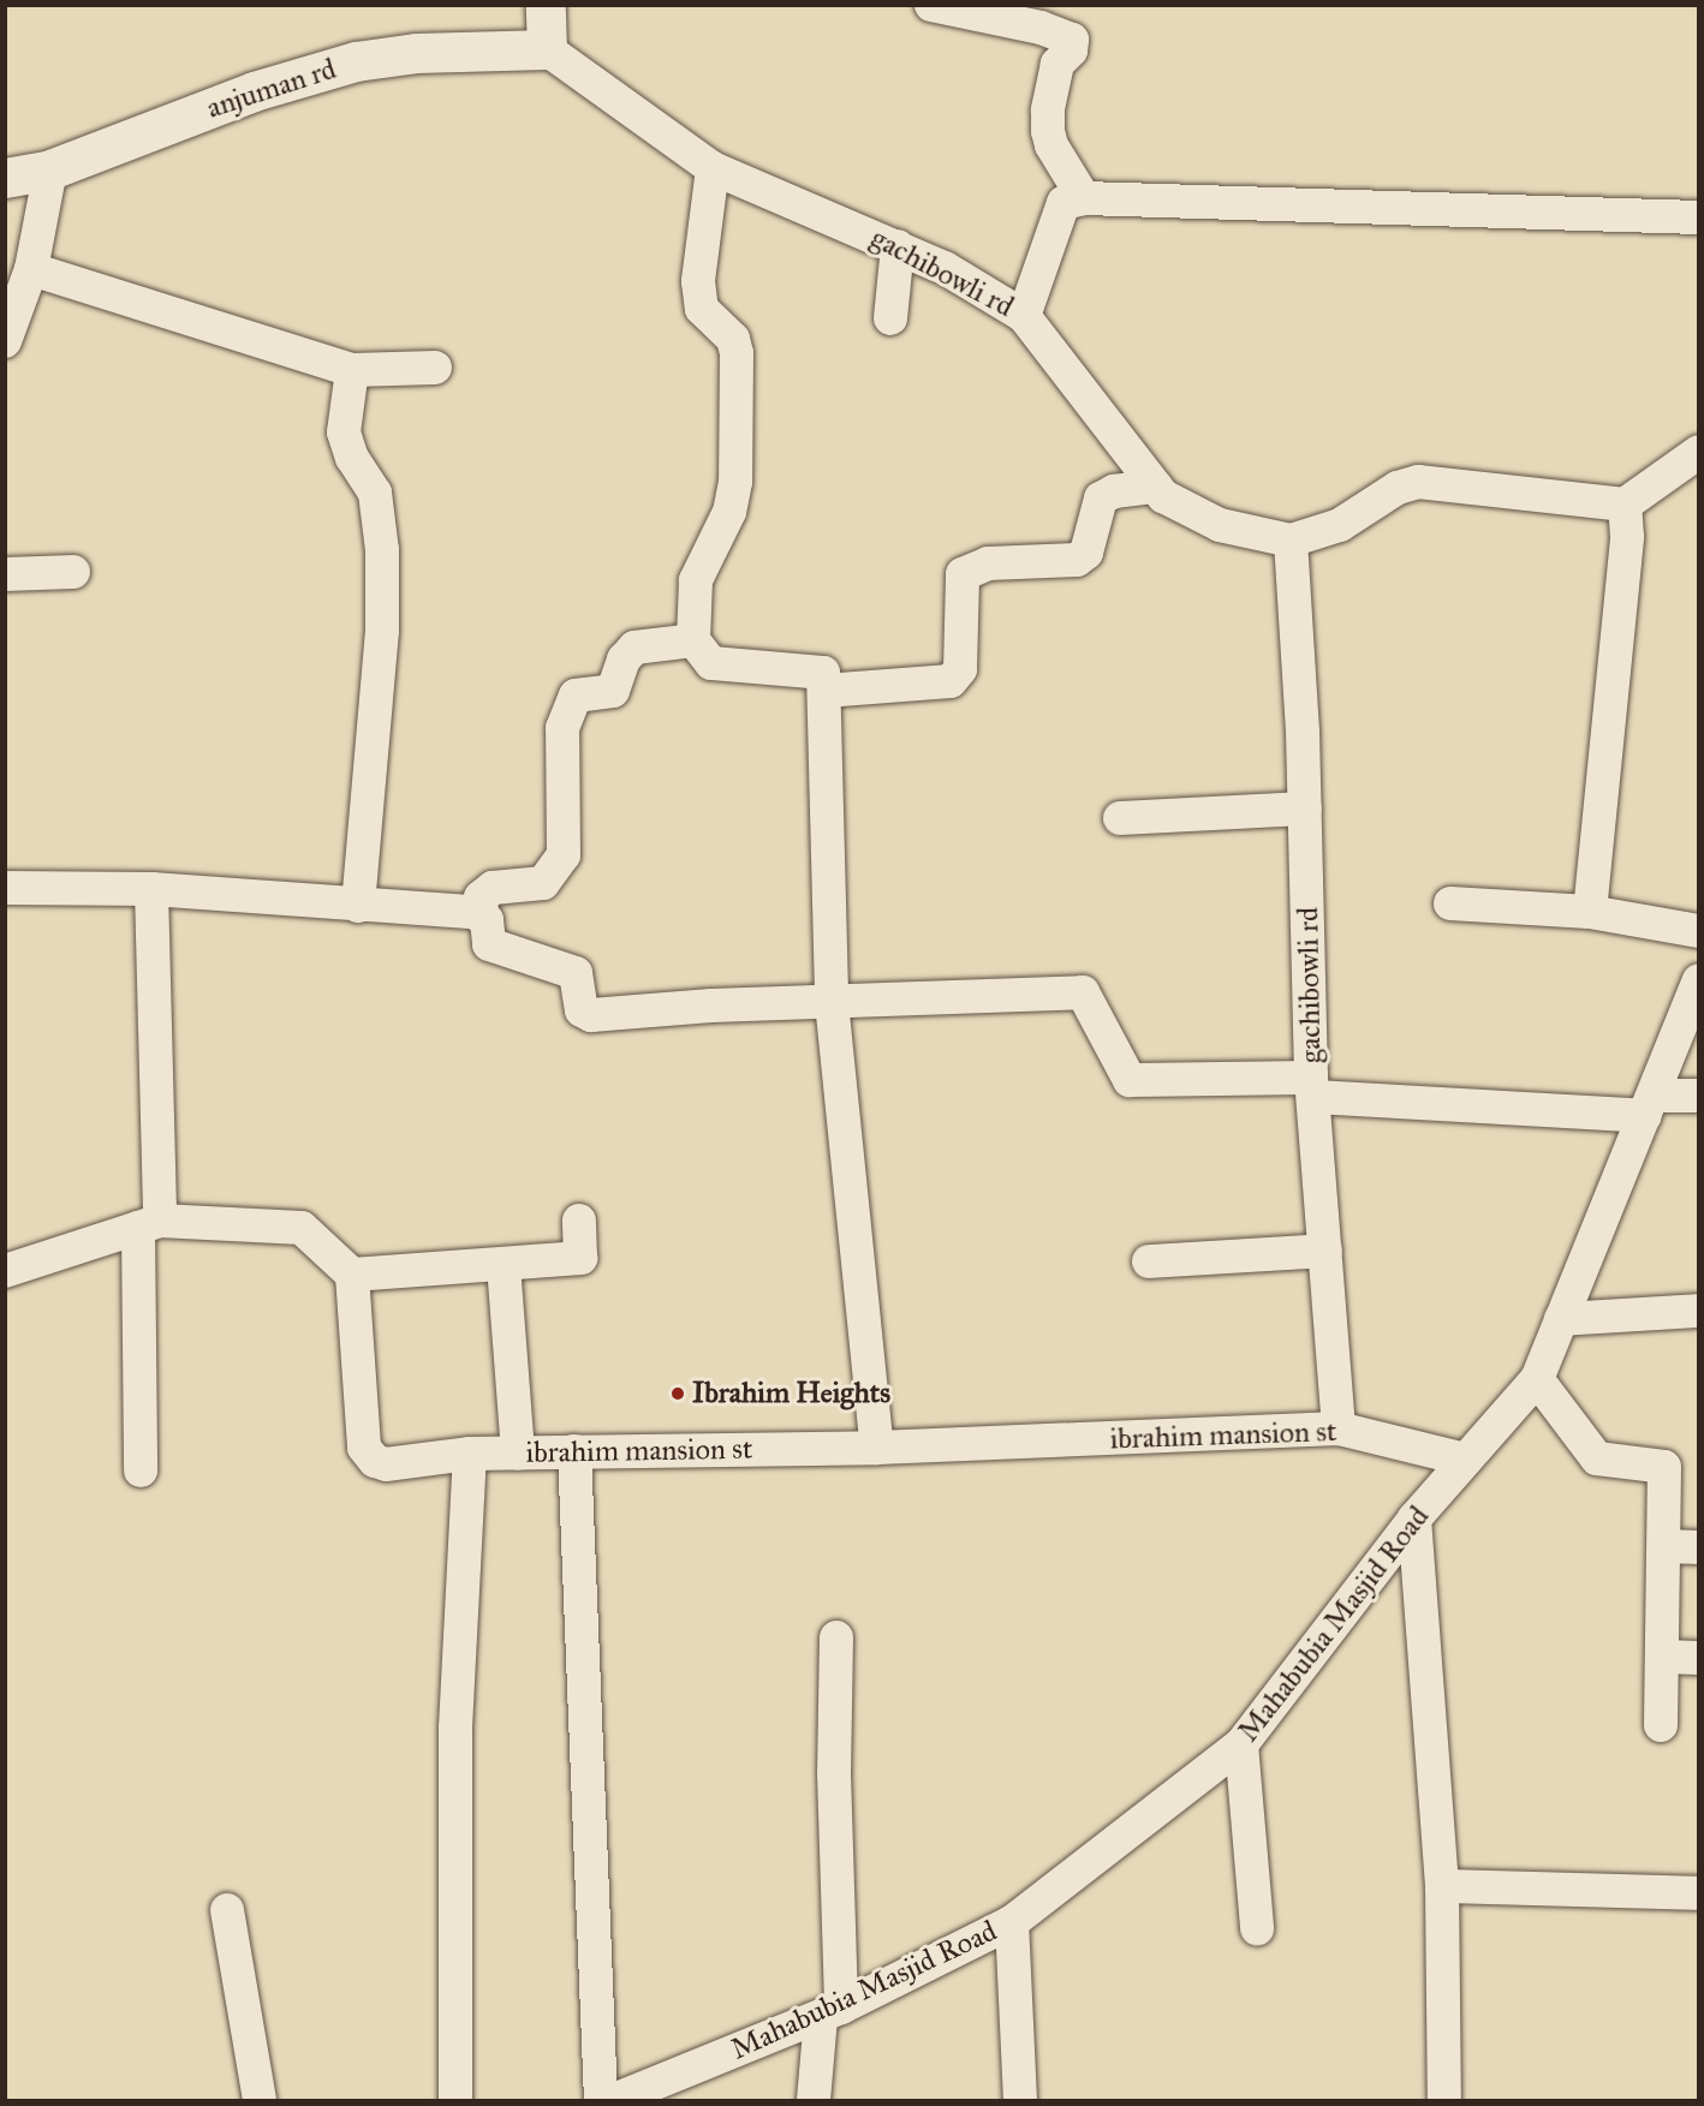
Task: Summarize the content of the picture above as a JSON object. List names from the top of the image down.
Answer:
{
  "streets": {
    "street": [
      "anjuman rd",
      "gachibowli rd",
      "ibrahim mansion st",
      "Mahabubia Masjid Road"
    ]
  },
  "crossings": [
    ["anjuman rd", "gachibowli rd"],
    ["gachibowli rd", "ibrahim mansion st"],
    ["ibrahim mansion st", "Mahabubia Masjid Road"]
  ],
  "places": ["Ibrahim Heights"]
}
